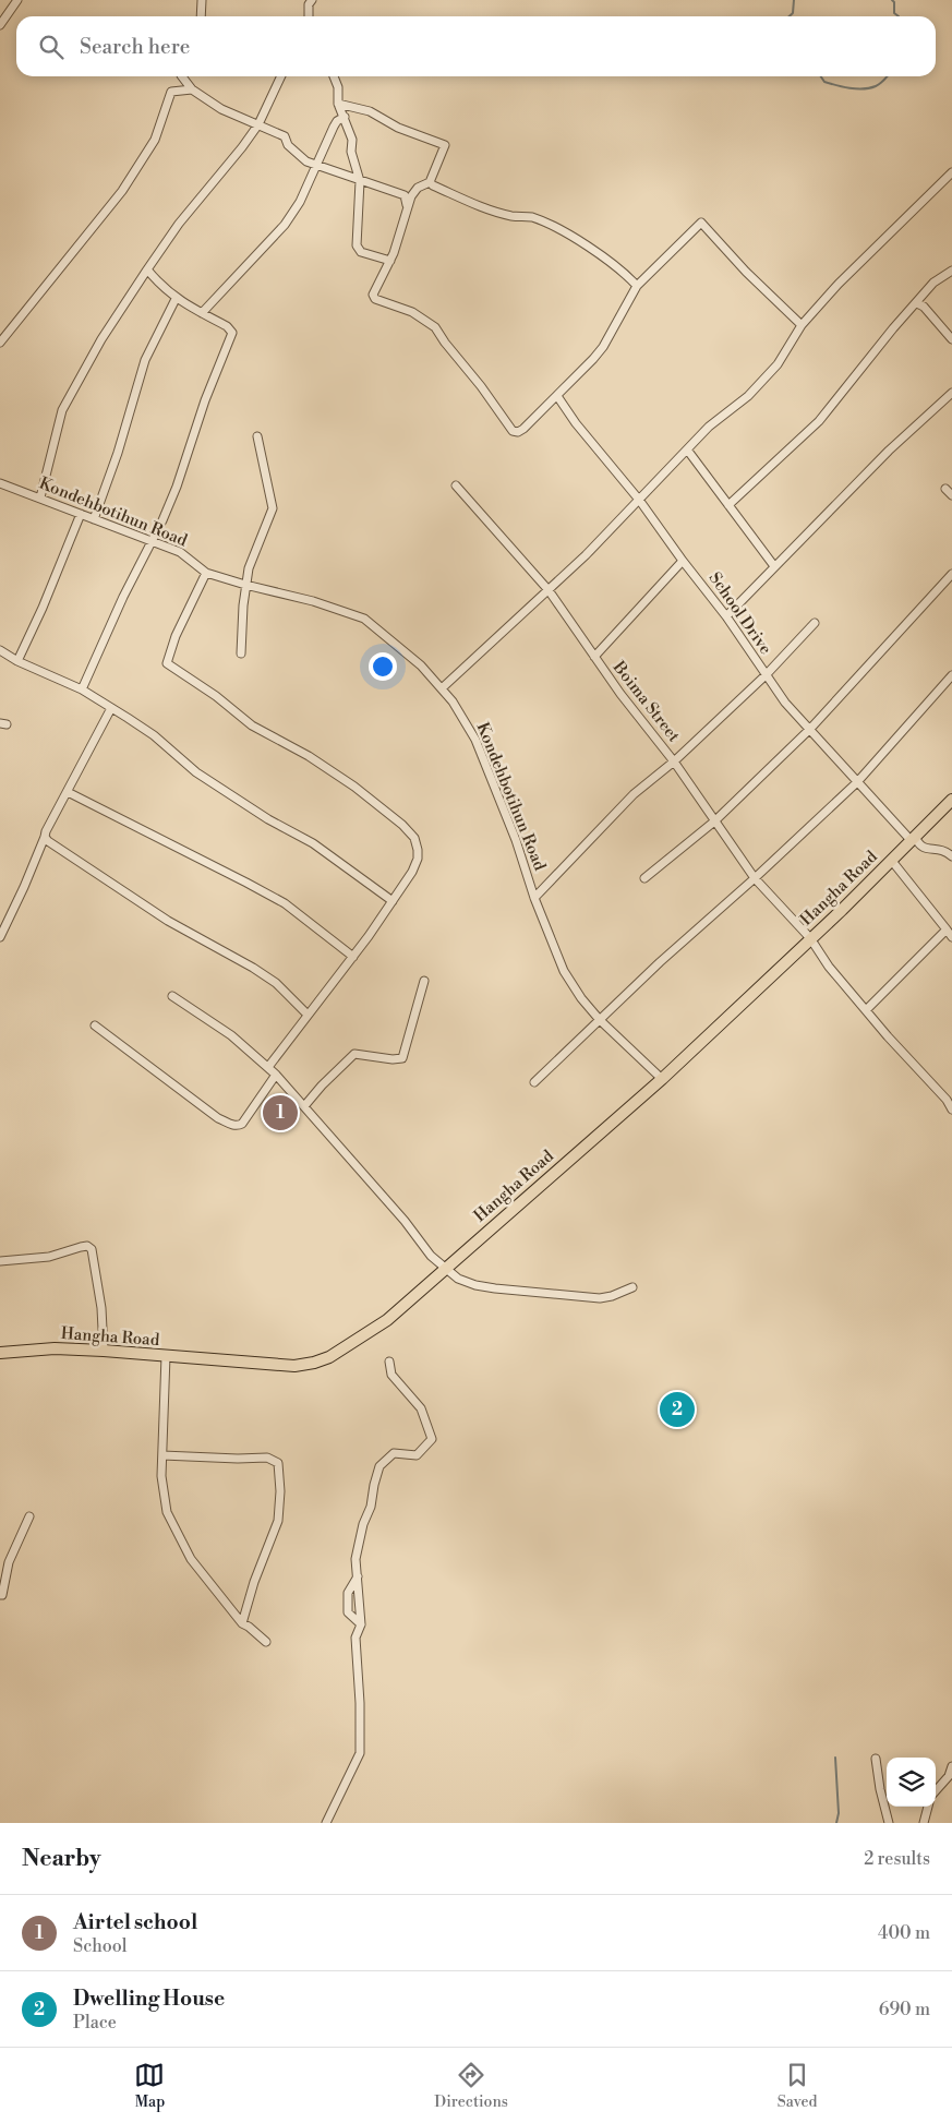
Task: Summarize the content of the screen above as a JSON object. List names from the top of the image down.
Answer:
{
  "streets": {
    "highway": ["Hangha Road"],
    "street": ["Kondehbotihun Road", "School Drive", "Boima Street"]
  },
  "crossings": [
    ["Kondehbotihun Road", "Hangha Road"],
    ["School Drive", "Hangha Road"],
    ["Boima Street", "Hangha Road"]
  ],
  "page": {
    "search": "Search here",
    "pins": ["1", "2"],
    "heading": ["Nearby", "2 results"],
    "list": [
      {
        "mark": "1",
        "name": "Airtel school",
        "note": "School",
        "value": "400 m"
      },
      {
        "mark": "2",
        "name": "Dwelling House",
        "note": "Place",
        "value": "690 m"
      }
    ],
    "nav": ["Map", "Directions", "Saved"]
  }
}
